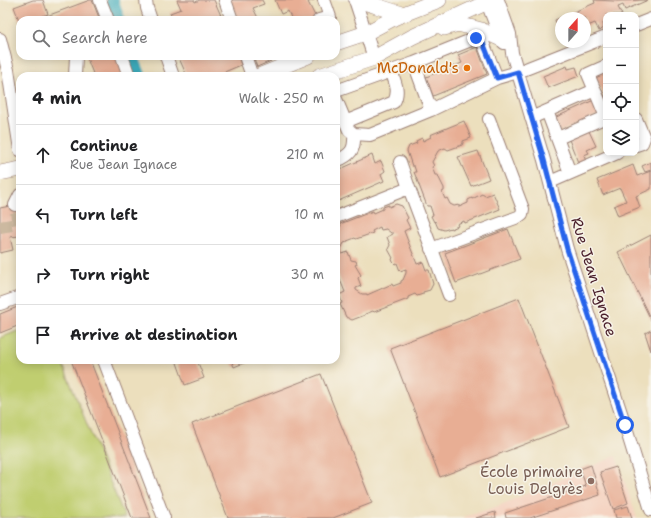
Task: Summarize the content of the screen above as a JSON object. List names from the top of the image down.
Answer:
{
  "streets": {
    "street": ["Rue Jean Ignace"]
  },
  "places": ["McDonald's", "École primaire Louis Delgrès"],
  "north": "top",
  "page": {
    "map_buttons": ["+", "−"],
    "search": "Search here",
    "heading": ["4 min", "Walk · 250 m"],
    "list": [
      ["Continue", "Rue Jean Ignace", "210 m"],
      ["Turn left", "10 m"],
      ["Turn right", "30 m"],
      "Arrive at destination"
    ]
  }
}
